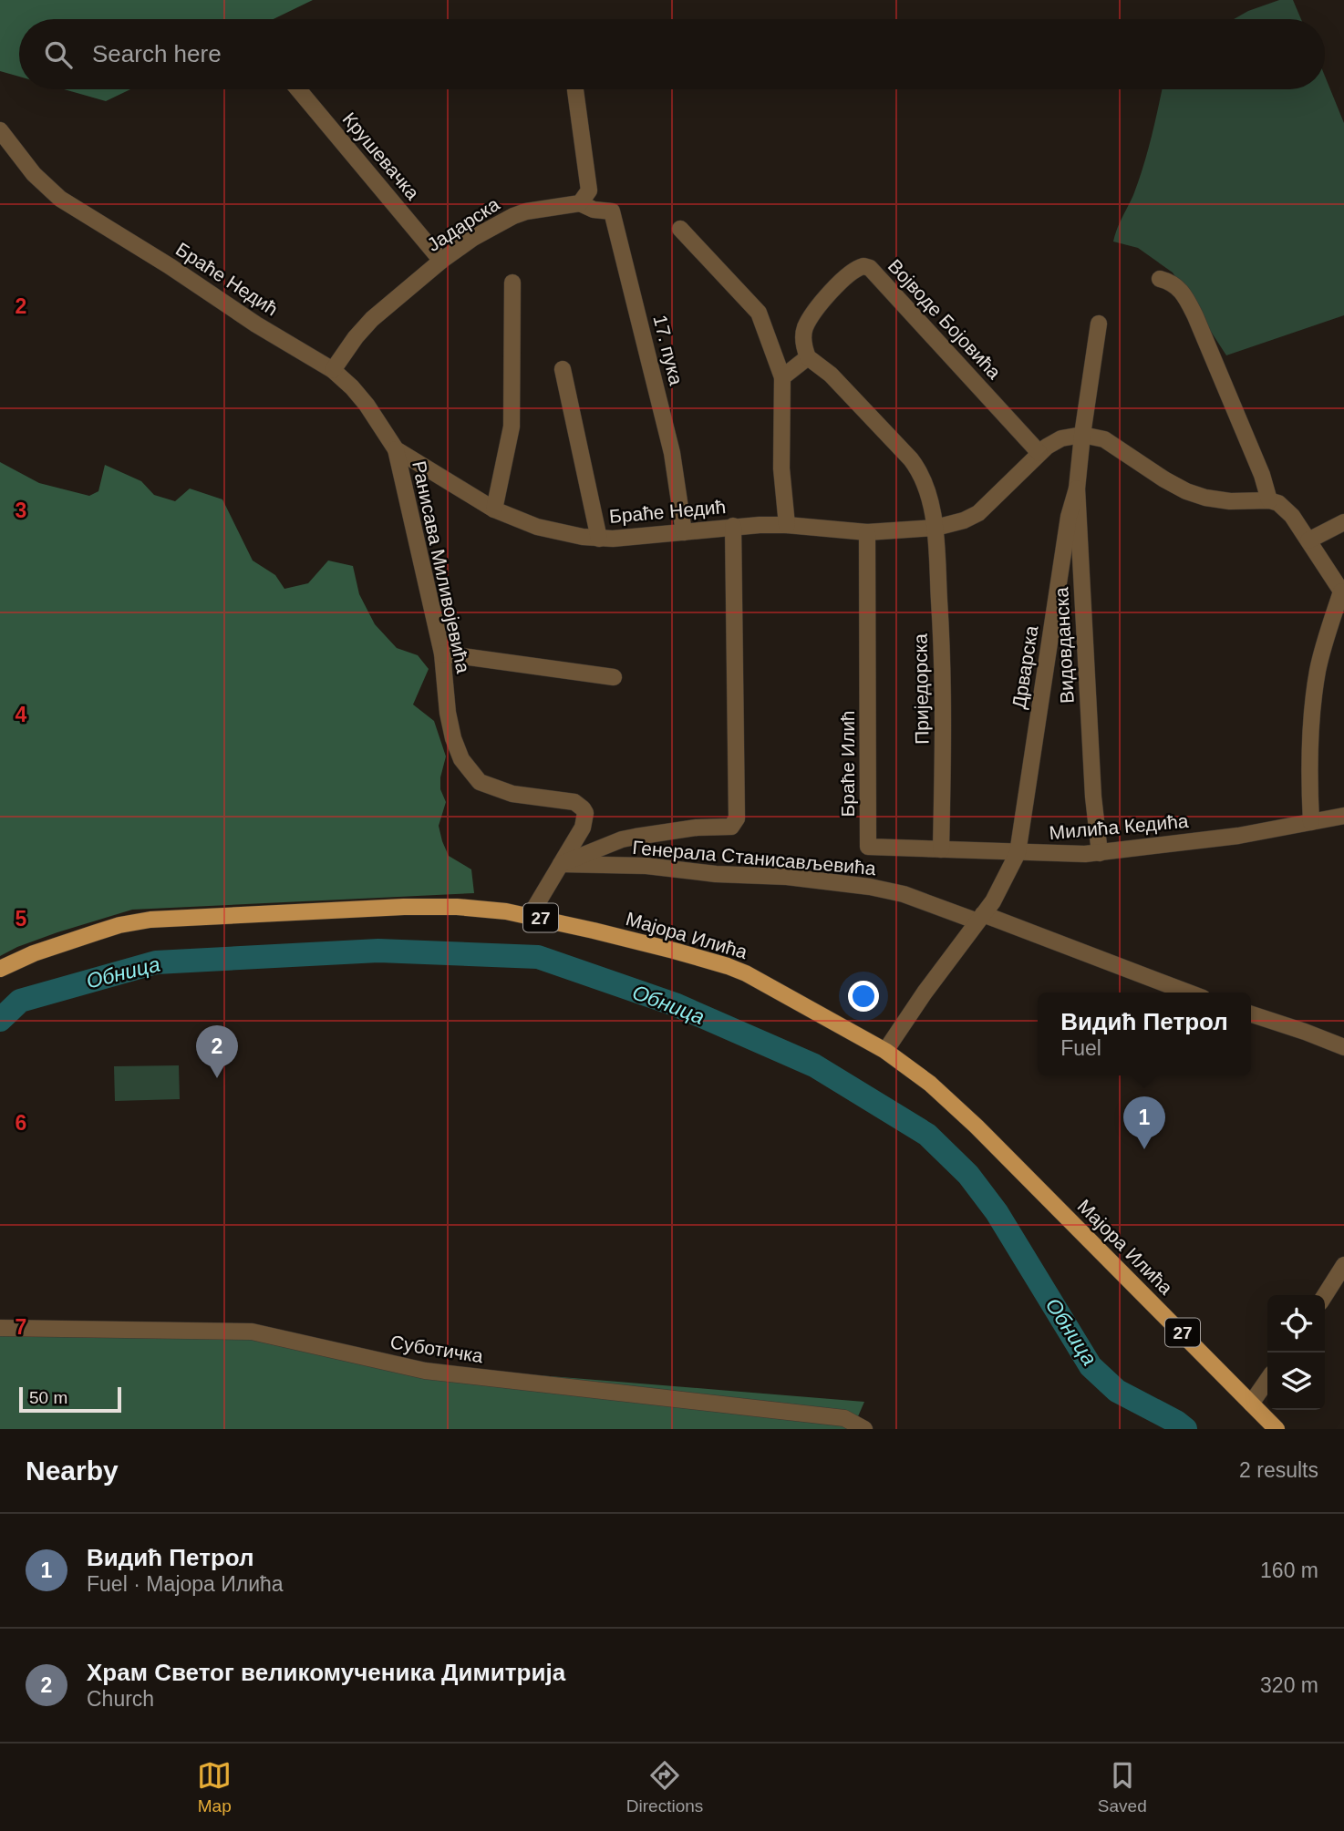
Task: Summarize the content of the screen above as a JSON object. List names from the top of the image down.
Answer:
{
  "streets": {
    "main road": ["27", "Мајора Илића"],
    "street": [
      "Крушевачка",
      "Јадарска",
      "Браће Недић",
      "Војводе Бојовића",
      "17. пука",
      "Ранисава Миливојевића",
      "Видовданска",
      "Дрварска",
      "Приједорска",
      "Браће Илић",
      "Милића Кедића",
      "Генерала Станисављевића",
      "Суботичка"
    ]
  },
  "crossings": [
    ["Крушевачка", "Јадарска"],
    ["Јадарска", "Браће Недић"],
    ["Јадарска", "17. пука"],
    ["Браће Недић", "Војводе Бојовића"],
    ["Браће Недић", "17. пука"],
    ["Браће Недић", "Ранисава Миливојевића"],
    ["Браће Недић", "Видовданска"],
    ["Браће Недић", "Приједорска"],
    ["Браће Недић", "Браће Илић"],
    ["Ранисава Миливојевића", "Генерала Станисављевића"],
    ["Ранисава Миливојевића", "Мајора Илића"],
    ["Видовданска", "Дрварска"],
    ["Видовданска", "Милића Кедића"],
    ["Дрварска", "Браће Илић"],
    ["Дрварска", "Милића Кедића"],
    ["Приједорска", "Браће Илић"],
    ["Браће Илић", "Милића Кедића"]
  ],
  "water": ["Обница"],
  "scale_bar": "50 m",
  "page": {
    "search": "Search here",
    "popup": ["Видић Петрол", "Fuel"],
    "pins": ["2", "1"],
    "scale": "50 m",
    "heading": ["Nearby", "2 results"],
    "list": [
      {
        "mark": "1",
        "name": "Видић Петрол",
        "note": "Fuel · Мајора Илића",
        "value": "160 m"
      },
      {
        "mark": "2",
        "name": "Храм Светог великомученика Димитрија",
        "note": "Church",
        "value": "320 m"
      }
    ],
    "nav": ["Map", "Directions", "Saved"]
  },
  "grid": {
    "rows": [
      "2",
      "3",
      "4",
      "5",
      "6",
      "7"
    ]
  }
}
